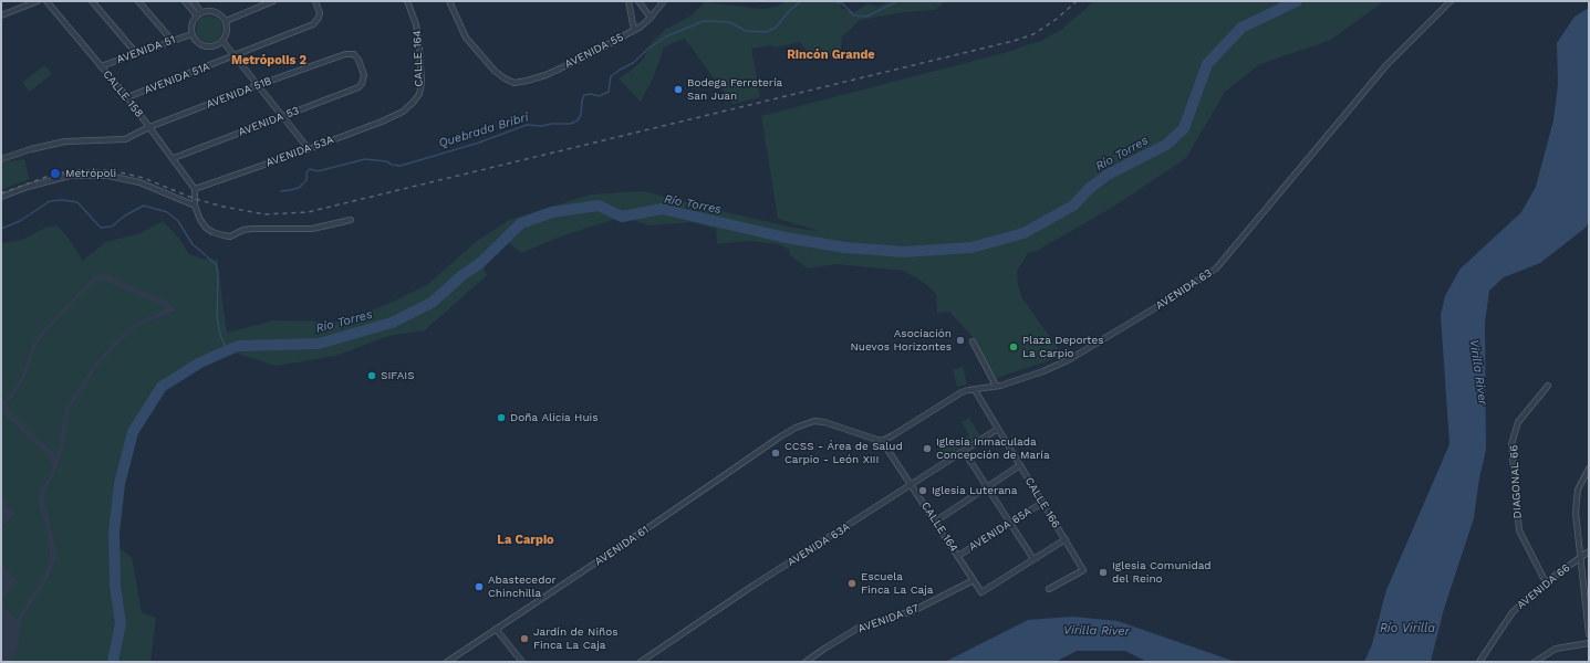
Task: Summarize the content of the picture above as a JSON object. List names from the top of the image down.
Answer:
{
  "streets": {
    "street": [
      "AVENIDA 51",
      "AVENIDA 55",
      "CALLE 164",
      "AVENIDA 51A",
      "AVENIDA 51B",
      "CALLE 158",
      "AVENIDA 53",
      "AVENIDA 53A",
      "AVENIDA 63",
      "DIAGONAL 66",
      "CALLE 166",
      "AVENIDA 65A",
      "AVENIDA 63A",
      "AVENIDA 61",
      "AVENIDA 66",
      "AVENIDA 67"
    ]
  },
  "crossings": [
    ["AVENIDA 51", "CALLE 158"],
    ["CALLE 164", "AVENIDA 53A"],
    ["CALLE 164", "AVENIDA 63"],
    ["CALLE 164", "AVENIDA 65A"],
    ["CALLE 164", "AVENIDA 63A"],
    ["CALLE 164", "AVENIDA 61"],
    ["CALLE 164", "AVENIDA 67"],
    ["AVENIDA 51A", "CALLE 158"],
    ["AVENIDA 51B", "CALLE 158"],
    ["AVENIDA 51B", "AVENIDA 53"],
    ["CALLE 158", "AVENIDA 53"],
    ["CALLE 158", "AVENIDA 53A"],
    ["AVENIDA 63", "CALLE 166"],
    ["AVENIDA 63", "AVENIDA 61"],
    ["DIAGONAL 66", "AVENIDA 66"],
    ["CALLE 166", "AVENIDA 65A"],
    ["CALLE 166", "AVENIDA 63A"]
  ],
  "districts": ["Rincón Grande", "Metrópolis 2", "La Carpio"],
  "water": [
    "Quebrada Bribrí",
    "Río Torres",
    "Virilla River",
    "Río Virilla"
  ],
  "places": [
    "Bodega Ferretería San Juan",
    "Metrópoli",
    "Asociación Nuevos Horizontes",
    "Plaza Deportes La Carpio",
    "SIFAIS",
    "Doña Alicia Huis",
    "Iglesia Inmaculada Concepción de María",
    "CCSS - Área de Salud Carpio - León XIII",
    "Iglesia Luterana",
    "Iglesia Comunidad del Reino",
    "Escuela Finca La Caja",
    "Abastecedor Chinchilla",
    "Jardín de Niños Finca La Caja"
  ]
}
